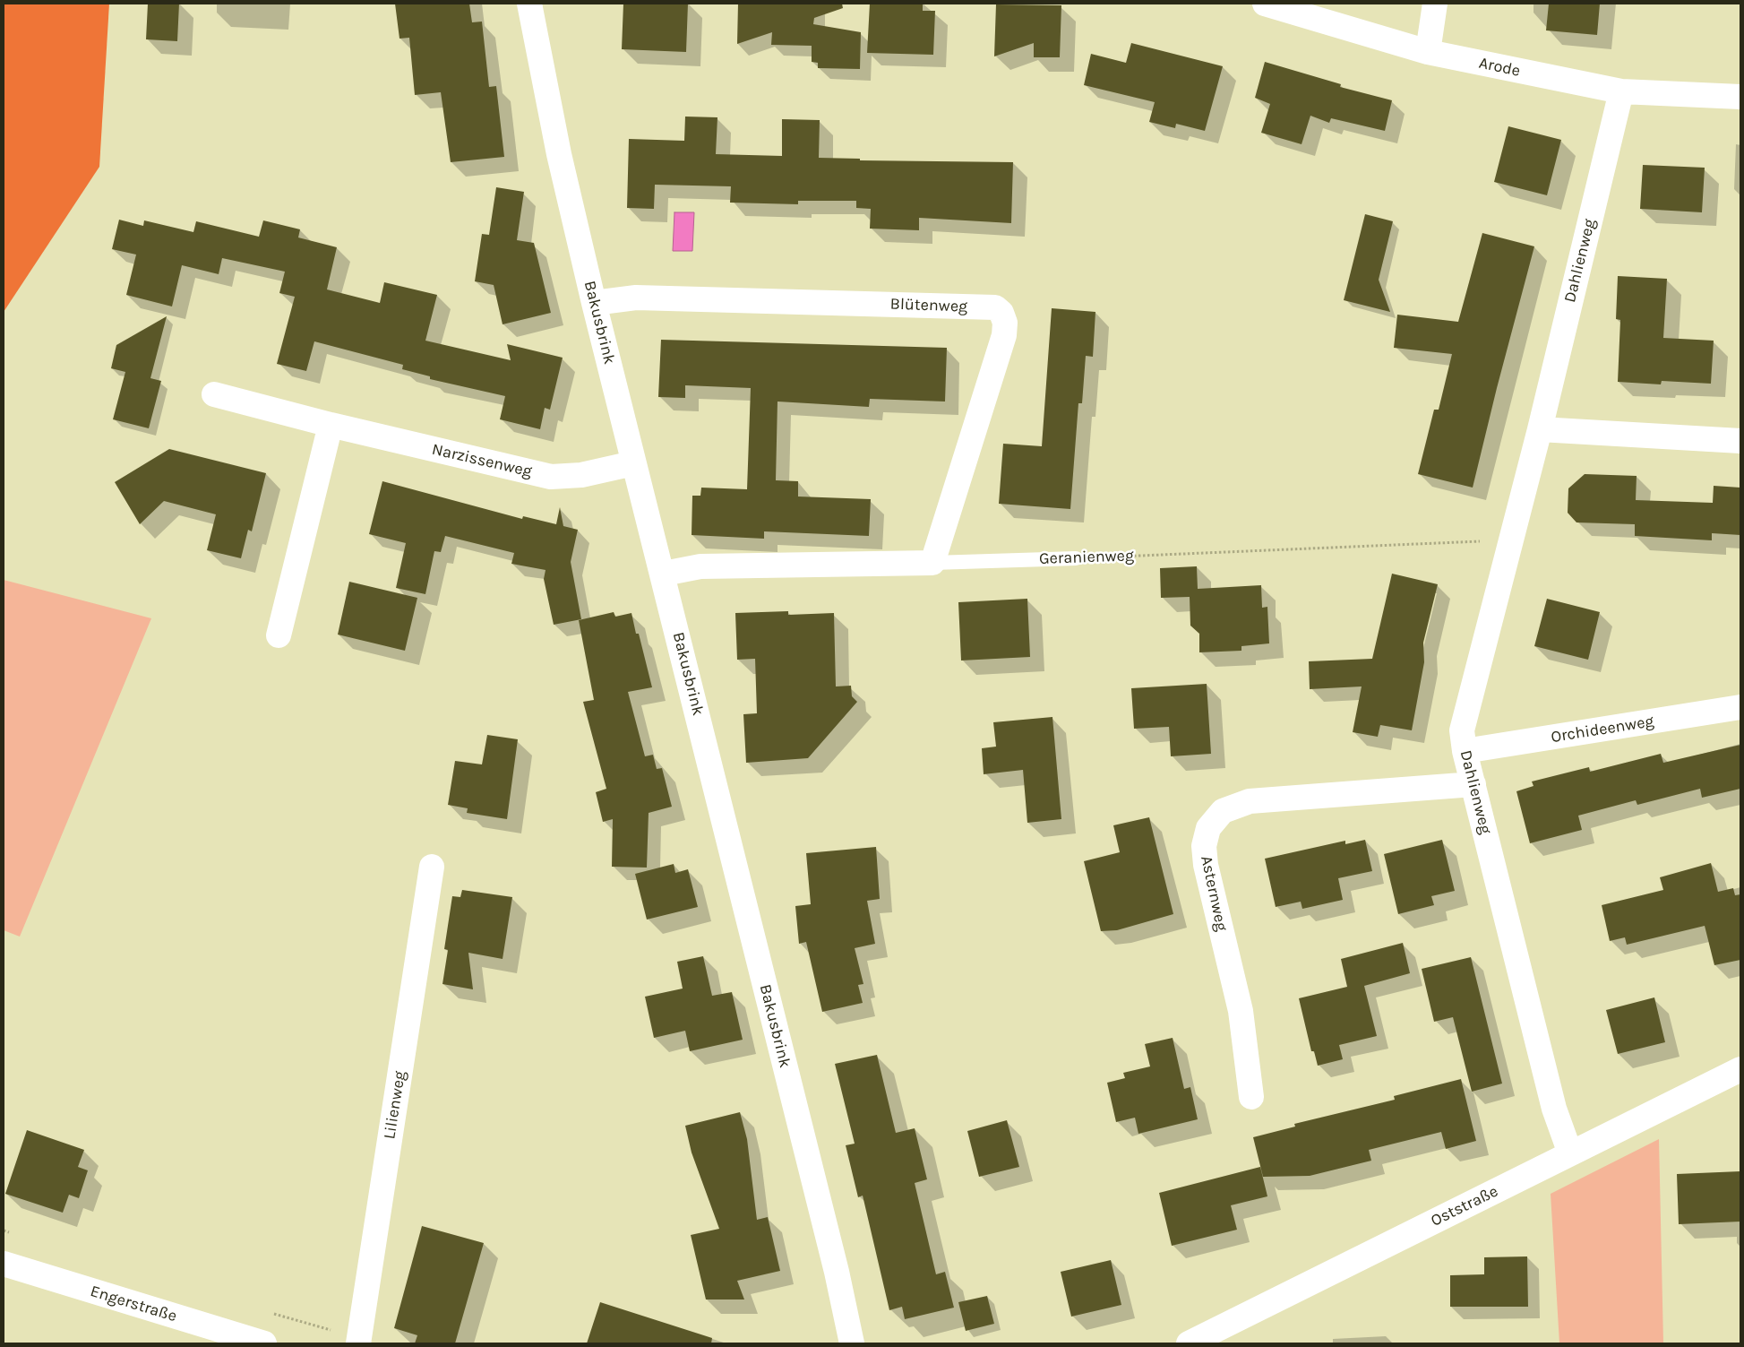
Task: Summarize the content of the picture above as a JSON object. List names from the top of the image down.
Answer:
{
  "streets": {
    "street": [
      "Arode",
      "Dahlienweg",
      "Blütenweg",
      "Bakusbrink",
      "Narzissenweg",
      "Geranienweg",
      "Orchideenweg",
      "Asternweg",
      "Lilienweg",
      "Oststraße",
      "Engerstraße"
    ]
  },
  "crossings": [
    ["Arode", "Dahlienweg"],
    ["Dahlienweg", "Geranienweg"],
    ["Dahlienweg", "Orchideenweg"],
    ["Dahlienweg", "Asternweg"],
    ["Dahlienweg", "Oststraße"],
    ["Blütenweg", "Bakusbrink"],
    ["Blütenweg", "Geranienweg"],
    ["Bakusbrink", "Narzissenweg"],
    ["Bakusbrink", "Geranienweg"]
  ]
}
